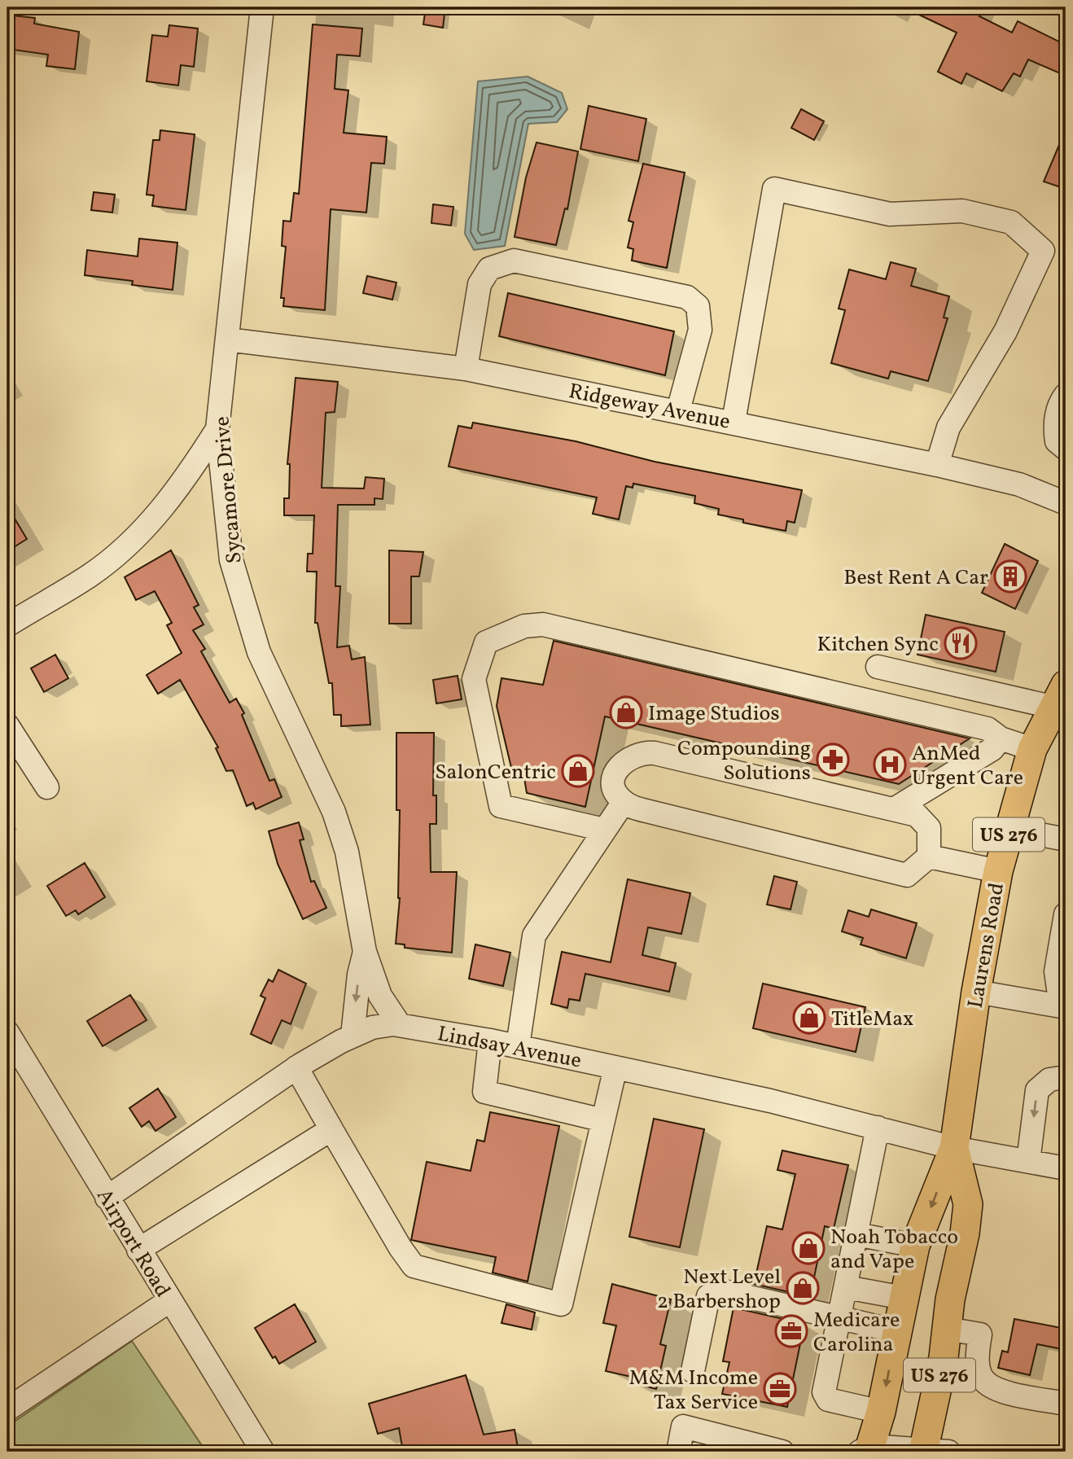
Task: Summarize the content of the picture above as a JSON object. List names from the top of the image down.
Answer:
{
  "streets": {
    "main road": ["US 276", "Laurens Road"],
    "street": [
      "Ridgeway Avenue",
      "Sycamore Drive",
      "Lindsay Avenue",
      "Airport Road"
    ]
  },
  "crossings": [
    ["Ridgeway Avenue", "Sycamore Drive"],
    ["Sycamore Drive", "Lindsay Avenue"],
    ["Laurens Road", "Lindsay Avenue"],
    ["Lindsay Avenue", "Airport Road"]
  ],
  "places": {
    "building": ["Best Rent A Car"],
    "restaurant": ["Kitchen Sync"],
    "shop": [
      "Image Studios",
      "SalonCentric",
      "TitleMax",
      "Noah Tobacco and Vape",
      "Next Level 2 Barbershop"
    ],
    "pharmacy": ["Compounding Solutions"],
    "hospital": ["AnMed Urgent Care"],
    "office": ["Medicare Carolina", "M&M Income Tax Service"]
  }
}
